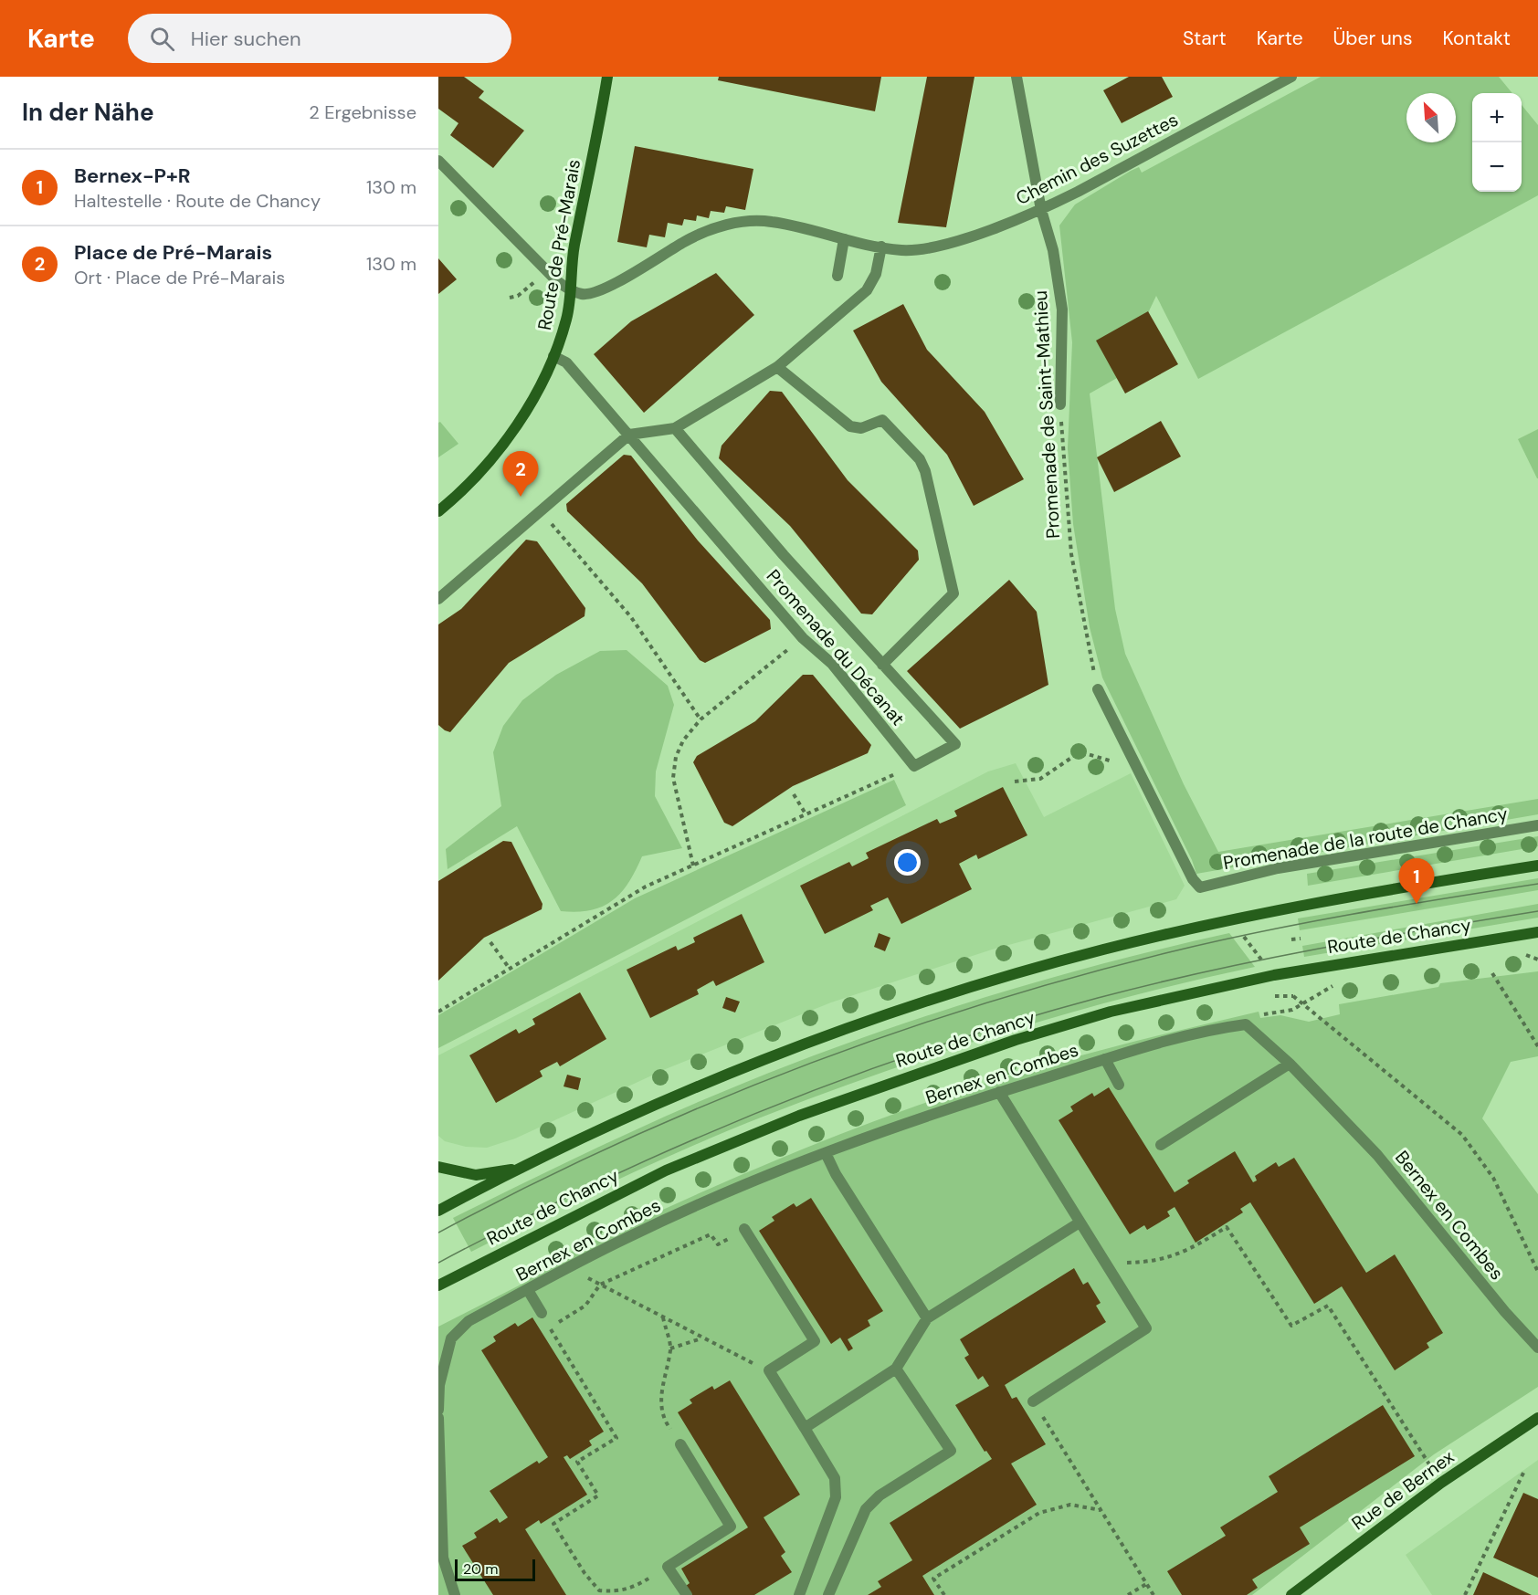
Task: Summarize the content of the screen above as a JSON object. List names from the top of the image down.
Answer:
{
  "streets": {
    "main road": ["Route de Pré-Marais", "Route de Chancy", "Rue de Bernex"],
    "street": [
      "Chemin des Suzettes",
      "Promenade de Saint-Mathieu",
      "Promenade du Décanat",
      "Promenade de la route de Chancy",
      "Bernex en Combes"
    ]
  },
  "crossings": [
    ["Chemin des Suzettes", "Route de Pré-Marais"],
    ["Chemin des Suzettes", "Promenade de Saint-Mathieu"],
    ["Route de Pré-Marais", "Promenade du Décanat"]
  ],
  "scale_bar": "20 m",
  "north": "top left",
  "page": {
    "header": "Karte",
    "search": "Hier suchen",
    "nav": [
      "Start",
      "Karte",
      "Über uns",
      "Kontakt"
    ],
    "heading": ["In der Nähe", "2 Ergebnisse"],
    "map_buttons": ["+", "−"],
    "list": [
      {
        "mark": "1",
        "name": "Bernex-P+R",
        "note": "Haltestelle · Route de Chancy",
        "value": "130 m"
      },
      {
        "mark": "2",
        "name": "Place de Pré-Marais",
        "note": "Ort · Place de Pré-Marais",
        "value": "130 m"
      }
    ],
    "pins": ["2", "1"],
    "scale": "20 m"
  }
}
